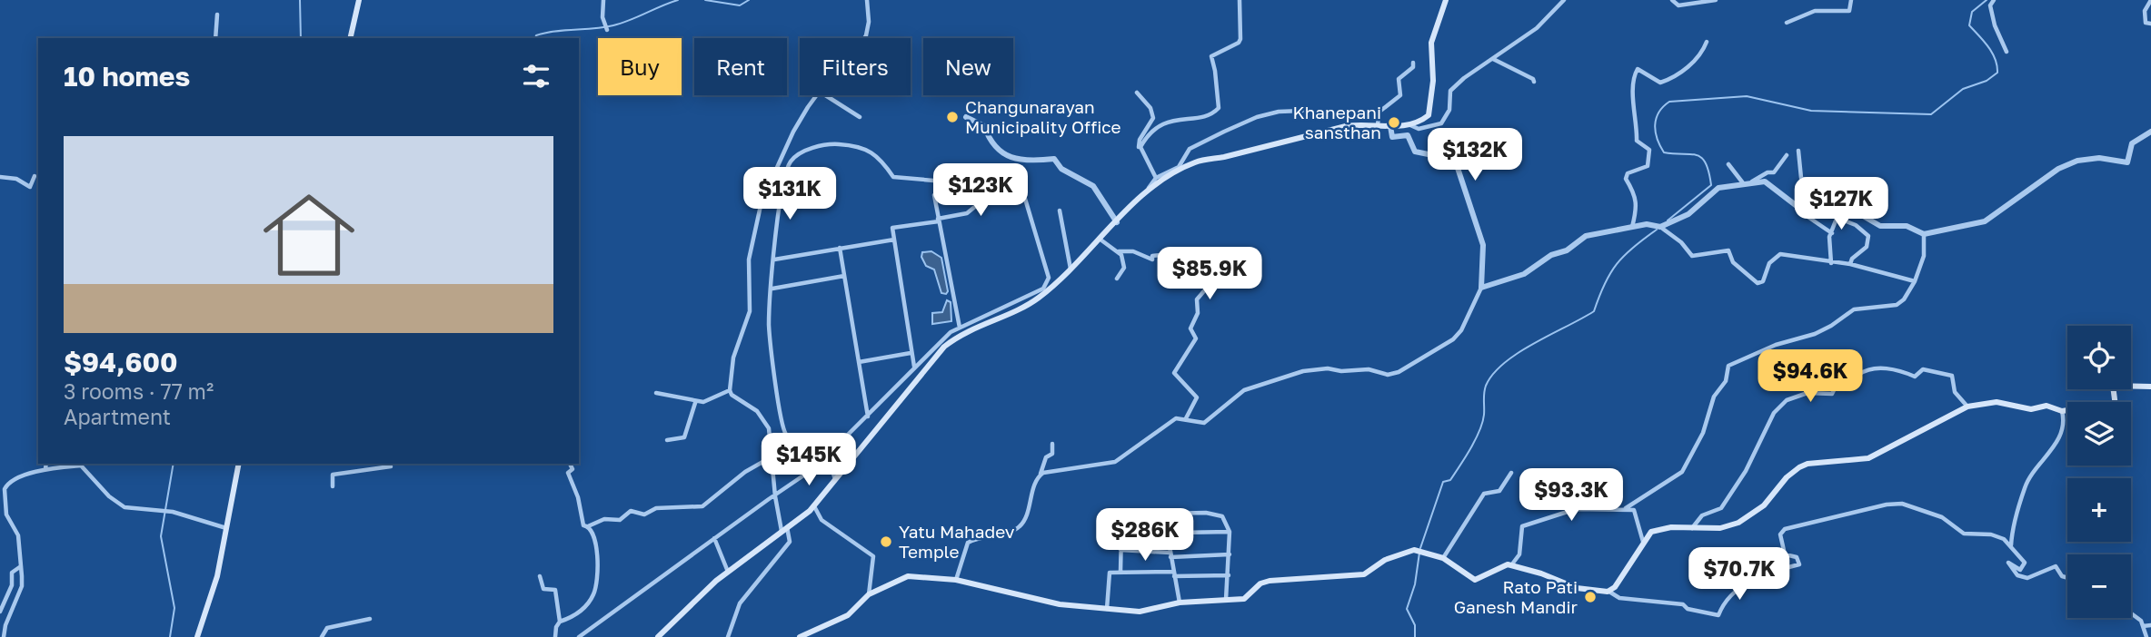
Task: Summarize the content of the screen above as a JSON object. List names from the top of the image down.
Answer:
{
  "places": [
    "Changunarayan Municipality Office",
    "Khanepani sansthan",
    "Yatu Mahadev Temple",
    "Rato Pati Ganesh Mandir"
  ],
  "page": {
    "chip": [
      "Buy",
      "Rent",
      "Filters",
      "New"
    ],
    "heading": "10 homes",
    "list": [
      {
        "name": "$94,600",
        "note": "3 rooms · 77 m² · Apartment"
      }
    ],
    "price": [
      "$132K",
      "$123K",
      "$131K",
      "$127K",
      "$85.9K",
      "$94.6K",
      "$145K",
      "$93.3K",
      "$286K",
      "$70.7K"
    ],
    "map_buttons": ["+", "−"]
  }
}
